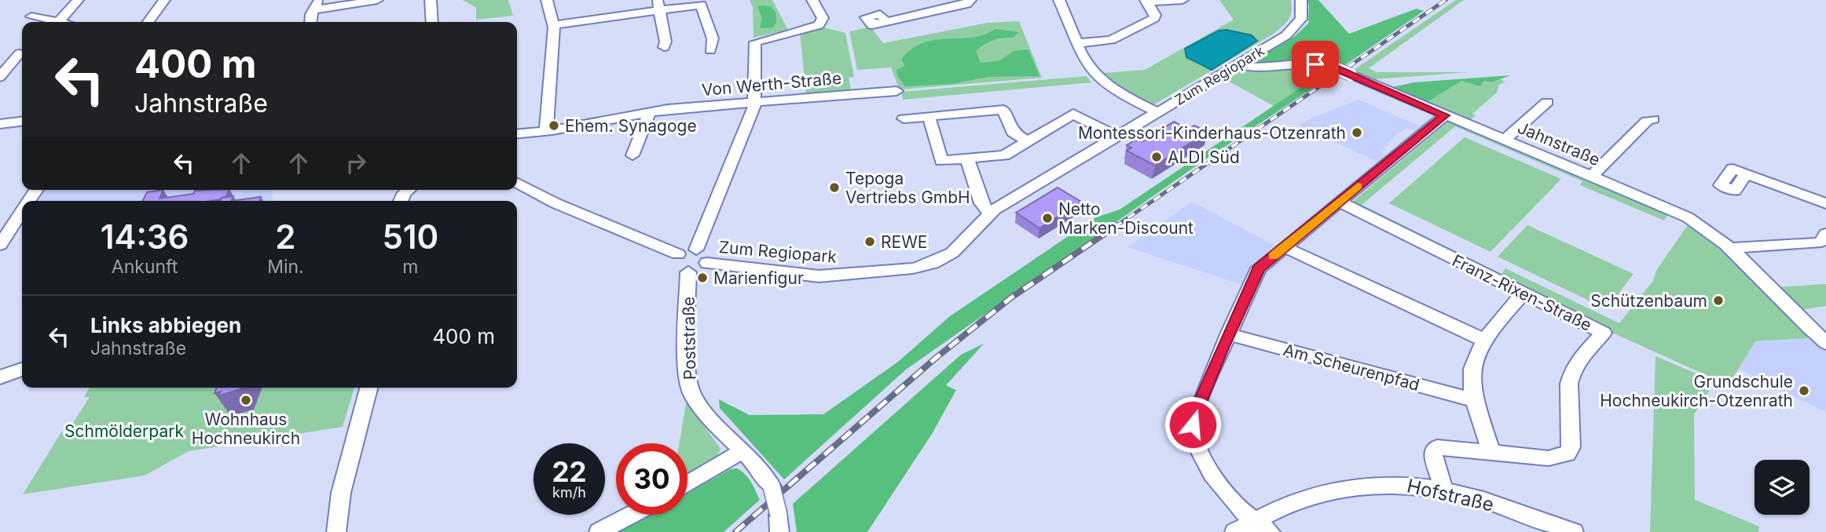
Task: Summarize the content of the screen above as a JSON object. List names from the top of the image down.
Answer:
{
  "streets": {
    "street": [
      "Zum Regiopark",
      "Von Werth-Straße",
      "Jahnstraße",
      "Franz-Rixen-Straße",
      "Poststraße",
      "Am Scheurenpfad",
      "Hofstraße"
    ]
  },
  "crossings": [
    ["Zum Regiopark", "Jahnstraße"],
    ["Zum Regiopark", "Poststraße"],
    ["Franz-Rixen-Straße", "Hofstraße"]
  ],
  "parks": ["Schmölderpark"],
  "places": [
    "Ehem. Synagoge",
    "Montessori-Kinderhaus-Otzenrath",
    "ALDI Süd",
    "Tepoga Vertriebs GmbH",
    "Netto Marken-Discount",
    "REWE",
    "Marienfigur",
    "Schützenbaum",
    "Grundschule Hochneukirch-Otzenrath",
    "Wohnhaus Hochneukirch"
  ],
  "page": {
    "turn": ["400 m", "Jahnstraße"],
    "eta": [
      "14:36",
      "Ankunft",
      "2",
      "Min.",
      "510",
      "m"
    ],
    "list": [
      {
        "name": "Links abbiegen",
        "note": "Jahnstraße",
        "value": "400 m"
      }
    ],
    "speed": "22 km/h",
    "limit": "30"
  }
}
